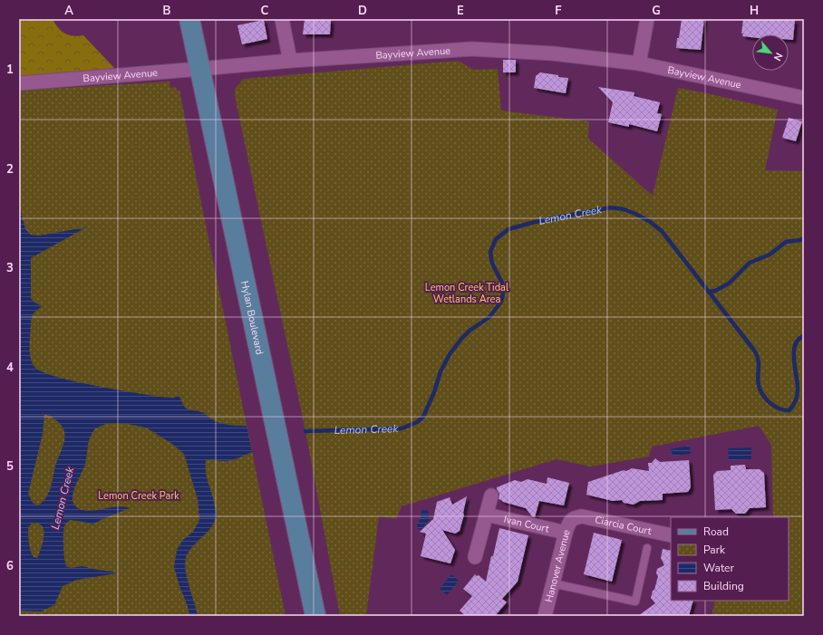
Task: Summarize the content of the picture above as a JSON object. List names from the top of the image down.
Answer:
{
  "streets": {
    "main road": ["Hylan Boulevard"],
    "street": [
      "Bayview Avenue",
      "Ivan Court",
      "Ciarcia Court",
      "Hanover Avenue"
    ]
  },
  "crossings": [
    ["Bayview Avenue", "Hylan Boulevard"],
    ["Ivan Court", "Hanover Avenue"],
    ["Ciarcia Court", "Hanover Avenue"]
  ],
  "water": ["Lemon Creek"],
  "parks": ["Lemon Creek Tidal Wetlands Area", "Lemon Creek Park"],
  "legend": [
    "Road",
    "Park",
    "Water",
    "Building"
  ],
  "north": "bottom right",
  "grid": {
    "columns": [
      "A",
      "B",
      "C",
      "D",
      "E",
      "F",
      "G",
      "H"
    ],
    "rows": [
      "1",
      "2",
      "3",
      "4",
      "5",
      "6"
    ]
  }
}
